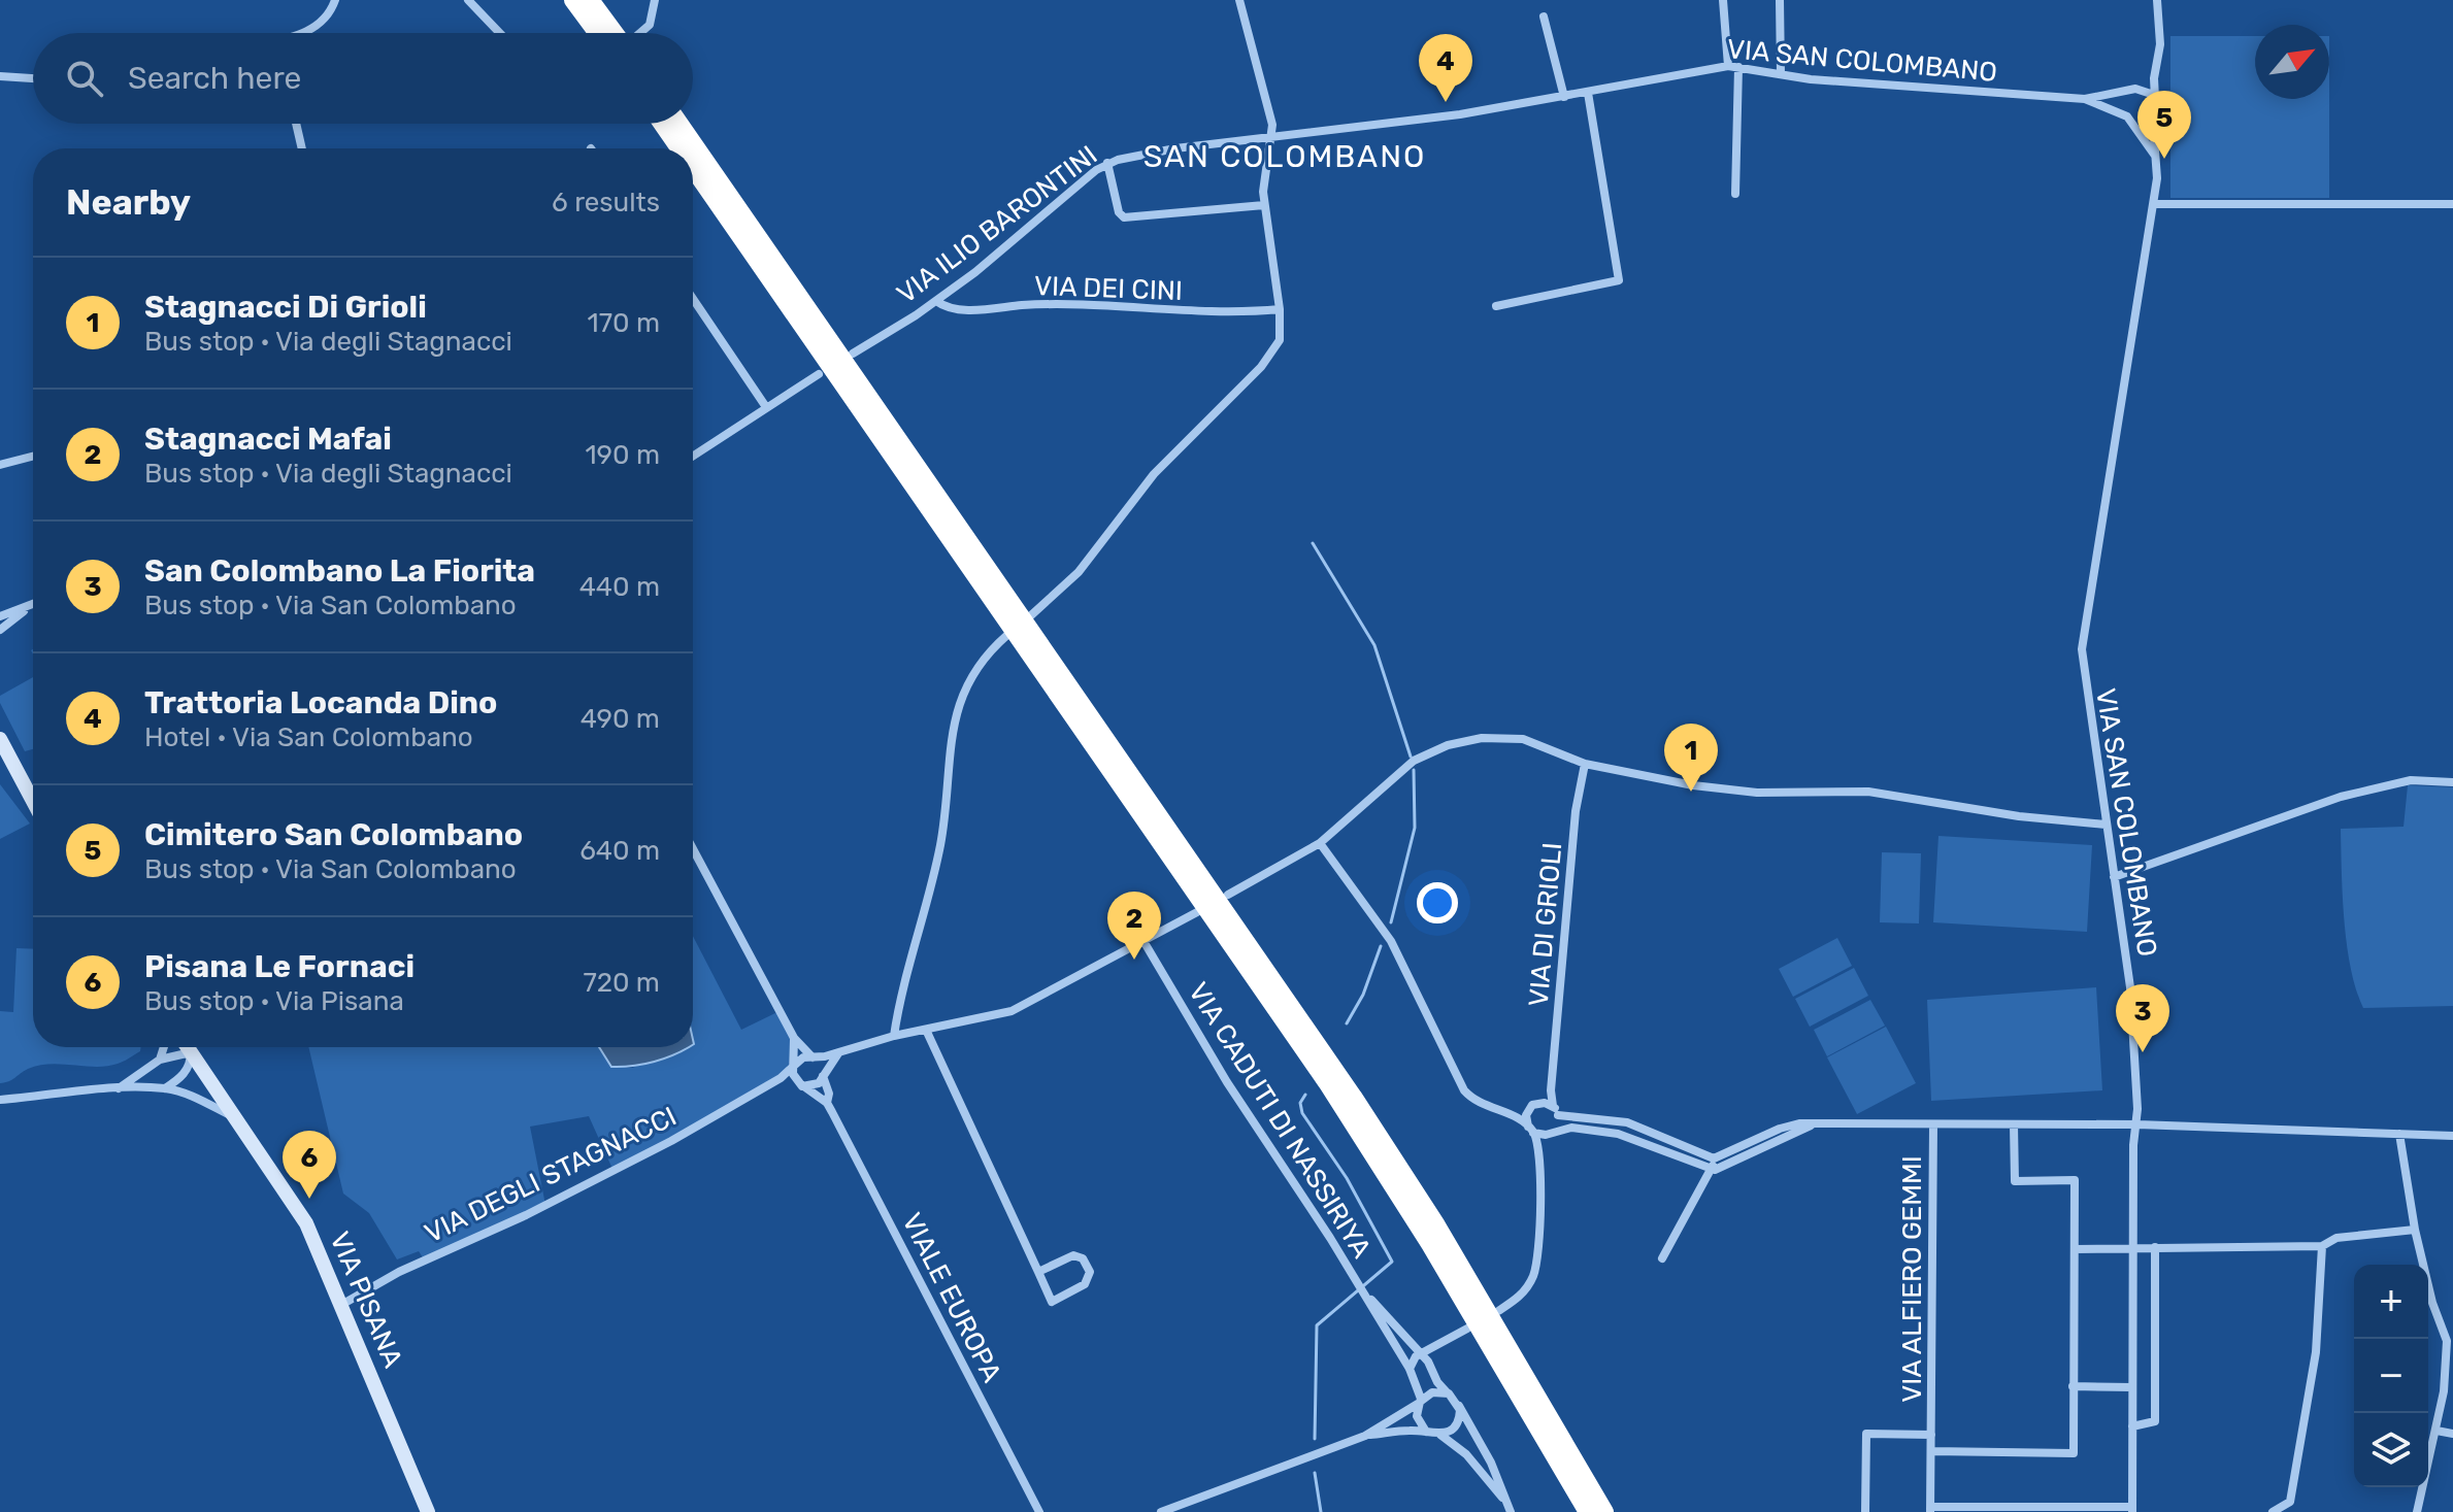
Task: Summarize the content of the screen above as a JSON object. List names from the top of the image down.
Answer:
{
  "streets": {
    "main road": ["VIA PISANA"],
    "street": [
      "VIA SAN COLOMBANO",
      "VIA ILIO BARONTINI",
      "VIA DEI CINI",
      "VIA DI GRIOLI",
      "VIA CADUTI DI NASSIRIYA",
      "VIA DEGLI STAGNACCI",
      "VIA ALFIERO GEMMI",
      "VIALE EUROPA"
    ]
  },
  "crossings": [
    ["VIA SAN COLOMBANO", "VIA ILIO BARONTINI"],
    ["VIA SAN COLOMBANO", "VIA ALFIERO GEMMI"],
    ["VIA ILIO BARONTINI", "VIA DEI CINI"],
    ["VIA CADUTI DI NASSIRIYA", "VIA DEGLI STAGNACCI"],
    ["VIA DEGLI STAGNACCI", "VIALE EUROPA"],
    ["VIA DEGLI STAGNACCI", "VIA PISANA"]
  ],
  "districts": ["SAN COLOMBANO"],
  "north": "top right",
  "page": {
    "search": "Search here",
    "pins": [
      "4",
      "5",
      "1",
      "2",
      "3",
      "6"
    ],
    "heading": ["Nearby", "6 results"],
    "list": [
      {
        "mark": "1",
        "name": "Stagnacci Di Grioli",
        "note": "Bus stop · Via degli Stagnacci",
        "value": "170 m"
      },
      {
        "mark": "2",
        "name": "Stagnacci Mafai",
        "note": "Bus stop · Via degli Stagnacci",
        "value": "190 m"
      },
      {
        "mark": "3",
        "name": "San Colombano La Fiorita",
        "note": "Bus stop · Via San Colombano",
        "value": "440 m"
      },
      {
        "mark": "4",
        "name": "Trattoria Locanda Dino",
        "note": "Hotel · Via San Colombano",
        "value": "490 m"
      },
      {
        "mark": "5",
        "name": "Cimitero San Colombano",
        "note": "Bus stop · Via San Colombano",
        "value": "640 m"
      },
      {
        "mark": "6",
        "name": "Pisana Le Fornaci",
        "note": "Bus stop · Via Pisana",
        "value": "720 m"
      }
    ],
    "map_buttons": ["+", "−"]
  }
}
